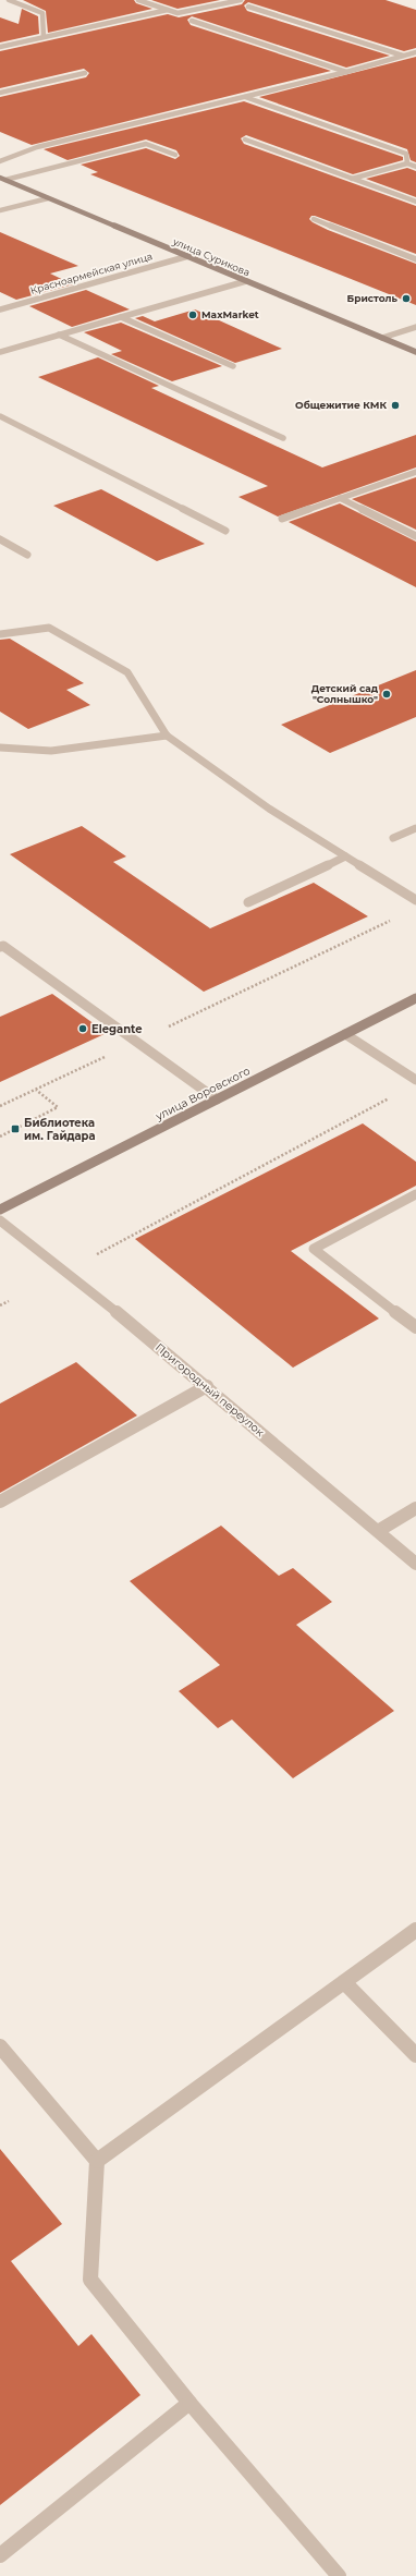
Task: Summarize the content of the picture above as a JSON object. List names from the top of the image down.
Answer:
{
  "streets": {
    "street": [
      "улица Сурикова",
      "Красноармейская улица",
      "улица Воровского",
      "Пригородный переулок"
    ]
  },
  "crossings": [
    ["улица Сурикова", "Красноармейская улица"]
  ],
  "places": {
    "other": [
      "Бристоль",
      "MaxMarket",
      "Общежитие КМК",
      "Детский сад \"Солнышко\"",
      "Elegante"
    ],
    "transit": ["Библиотека им. Гайдара"]
  }
}
